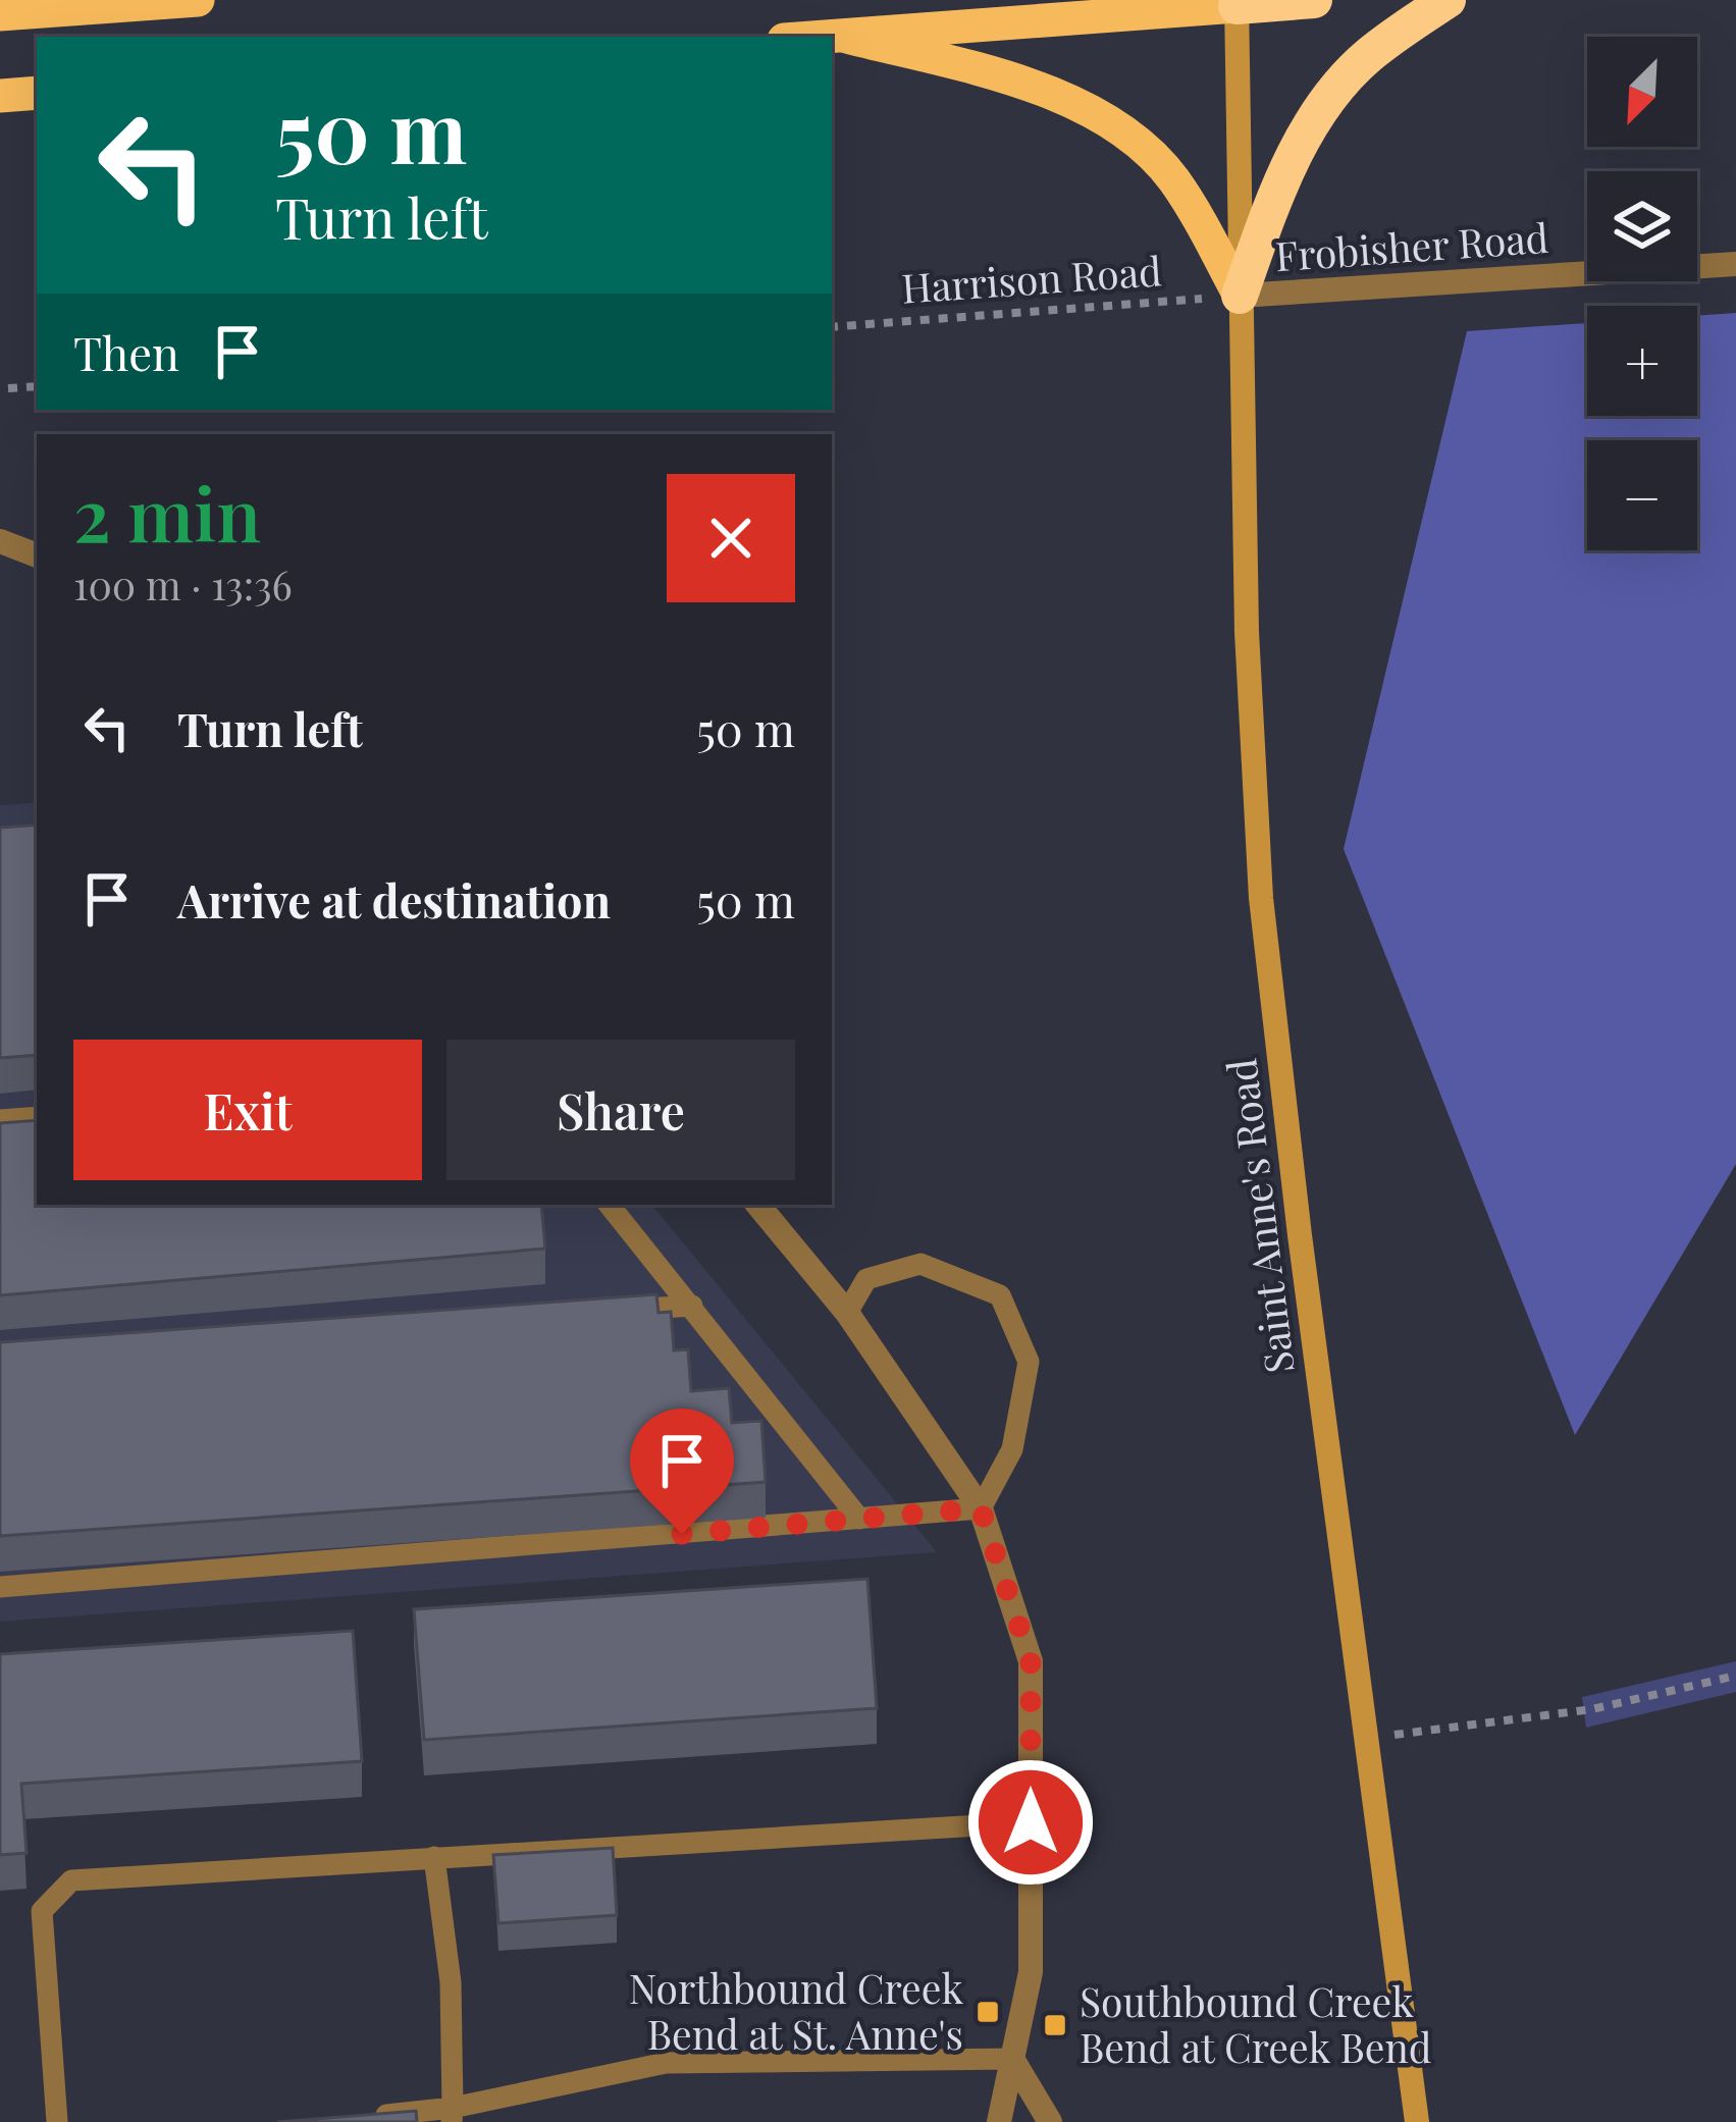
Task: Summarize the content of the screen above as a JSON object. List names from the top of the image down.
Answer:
{
  "streets": {
    "main road": ["Saint Anne's Road"],
    "street": ["Frobisher Road"],
    "path": ["Harrison Road"]
  },
  "crossings": [
    ["Frobisher Road", "Harrison Road"],
    ["Frobisher Road", "Saint Anne's Road"],
    ["Harrison Road", "Saint Anne's Road"]
  ],
  "places": {
    "transit": ["Northbound Creek Bend at St. Anne's", "Southbound Creek Bend at Creek Bend"]
  },
  "north": "bottom left",
  "page": {
    "map_buttons": ["+", "−"],
    "turn": ["50 m", "Turn left"],
    "then": "Then",
    "heading": ["2 min", "100 m · 13:36"],
    "list": [
      {
        "name": "Turn left",
        "value": "50 m"
      },
      {
        "name": "Arrive at destination",
        "value": "50 m"
      }
    ],
    "buttons": ["Exit", "Share"]
  }
}
